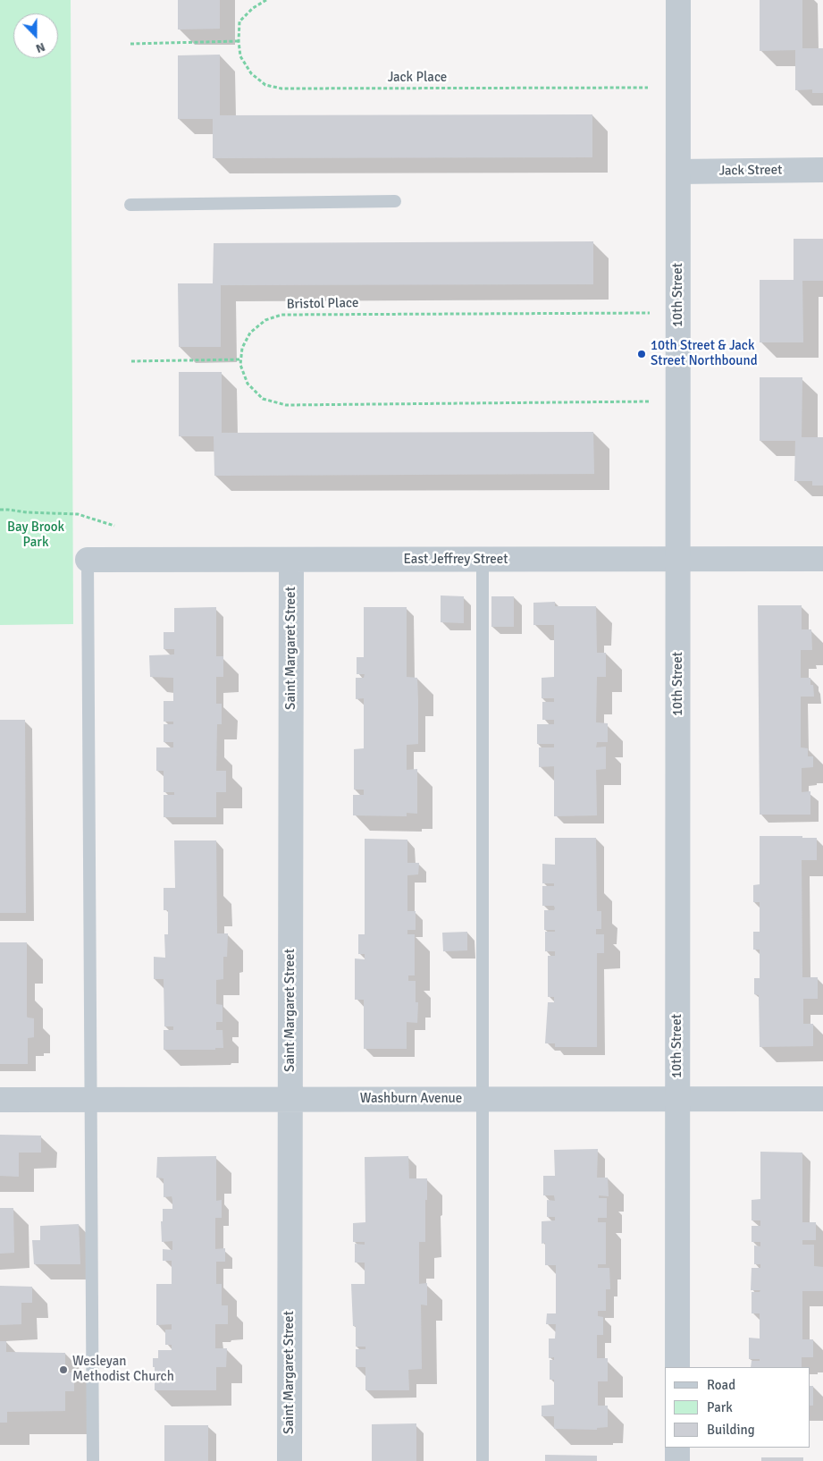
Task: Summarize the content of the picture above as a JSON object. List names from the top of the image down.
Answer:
{
  "streets": {
    "street": [
      "Jack Street",
      "10th Street",
      "East Jeffrey Street",
      "Saint Margaret Street",
      "Washburn Avenue"
    ],
    "path": ["Jack Place", "Bristol Place"]
  },
  "crossings": [
    ["Jack Place", "10th Street"],
    ["Jack Street", "10th Street"],
    ["10th Street", "Bristol Place"],
    ["10th Street", "East Jeffrey Street"],
    ["10th Street", "Washburn Avenue"],
    ["East Jeffrey Street", "Saint Margaret Street"],
    ["Saint Margaret Street", "Washburn Avenue"]
  ],
  "parks": ["Bay Brook Park"],
  "places": ["10th Street & Jack Street Northbound", "Wesleyan Methodist Church"],
  "legend": ["Road", "Park", "Building"],
  "north": "bottom"
}
